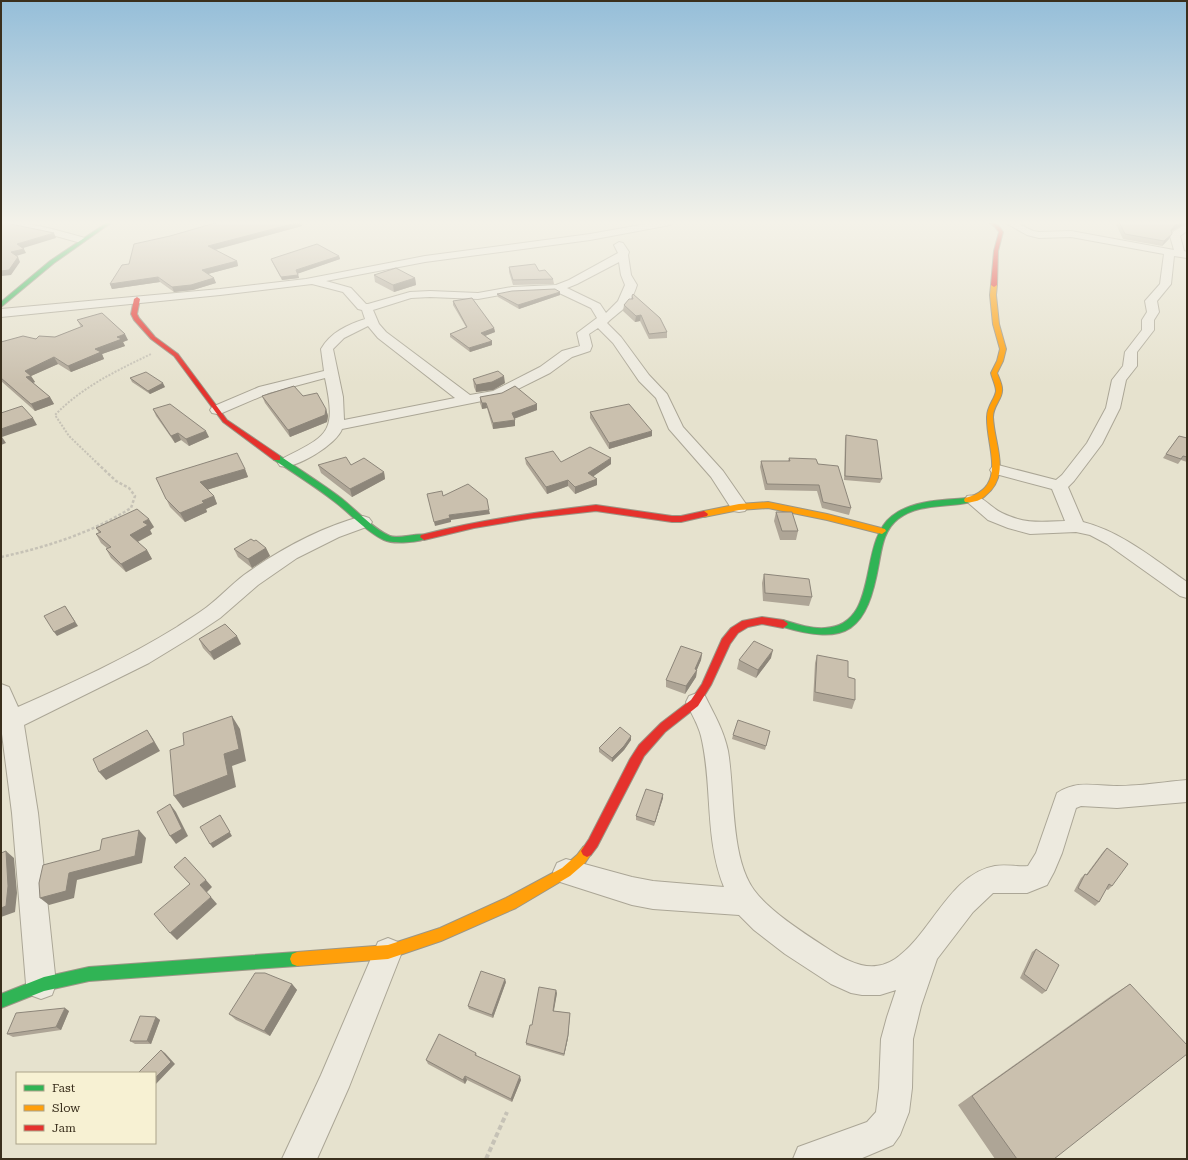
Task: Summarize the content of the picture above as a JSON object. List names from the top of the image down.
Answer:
{
  "legend": ["Fast", "Slow", "Jam"]
}
